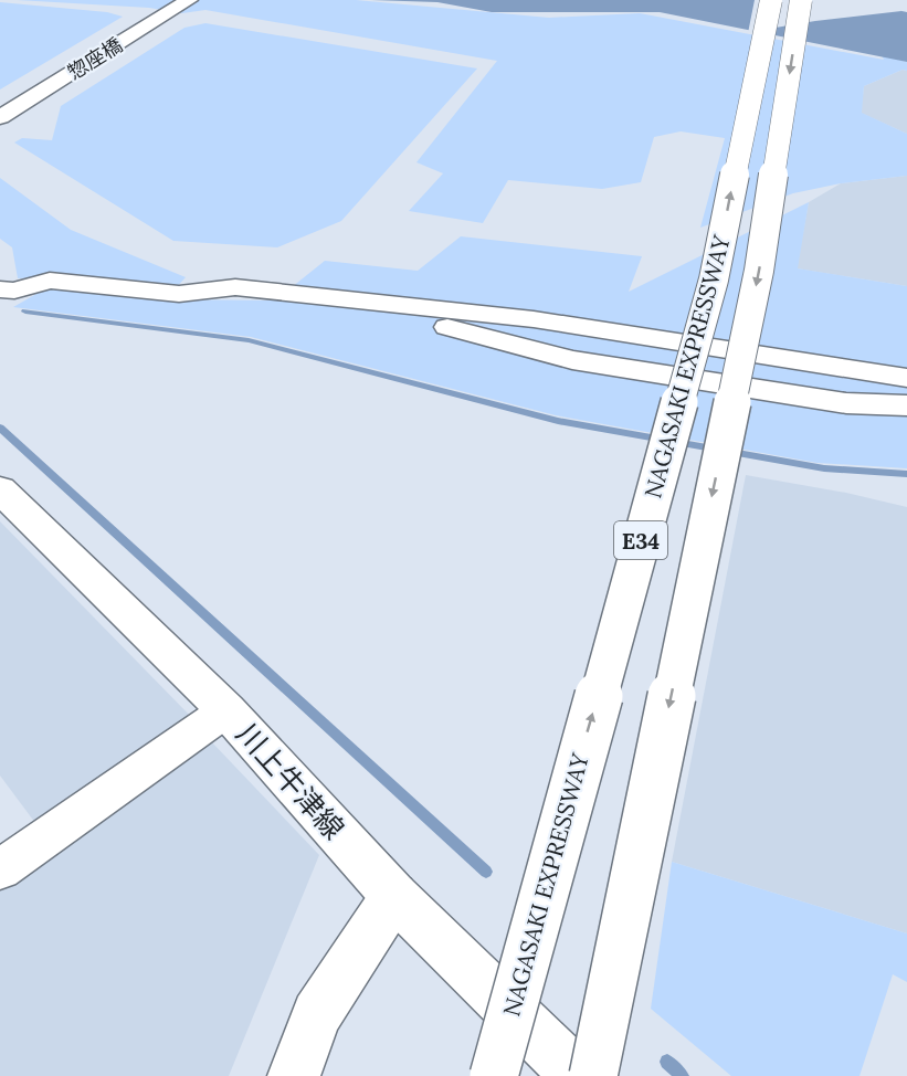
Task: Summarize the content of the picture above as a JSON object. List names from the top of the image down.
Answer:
{
  "streets": {
    "main road": ["NAGASAKI EXPRESSWAY", "E34", "川上牛津線"],
    "street": ["惣座橋"]
  }
}
